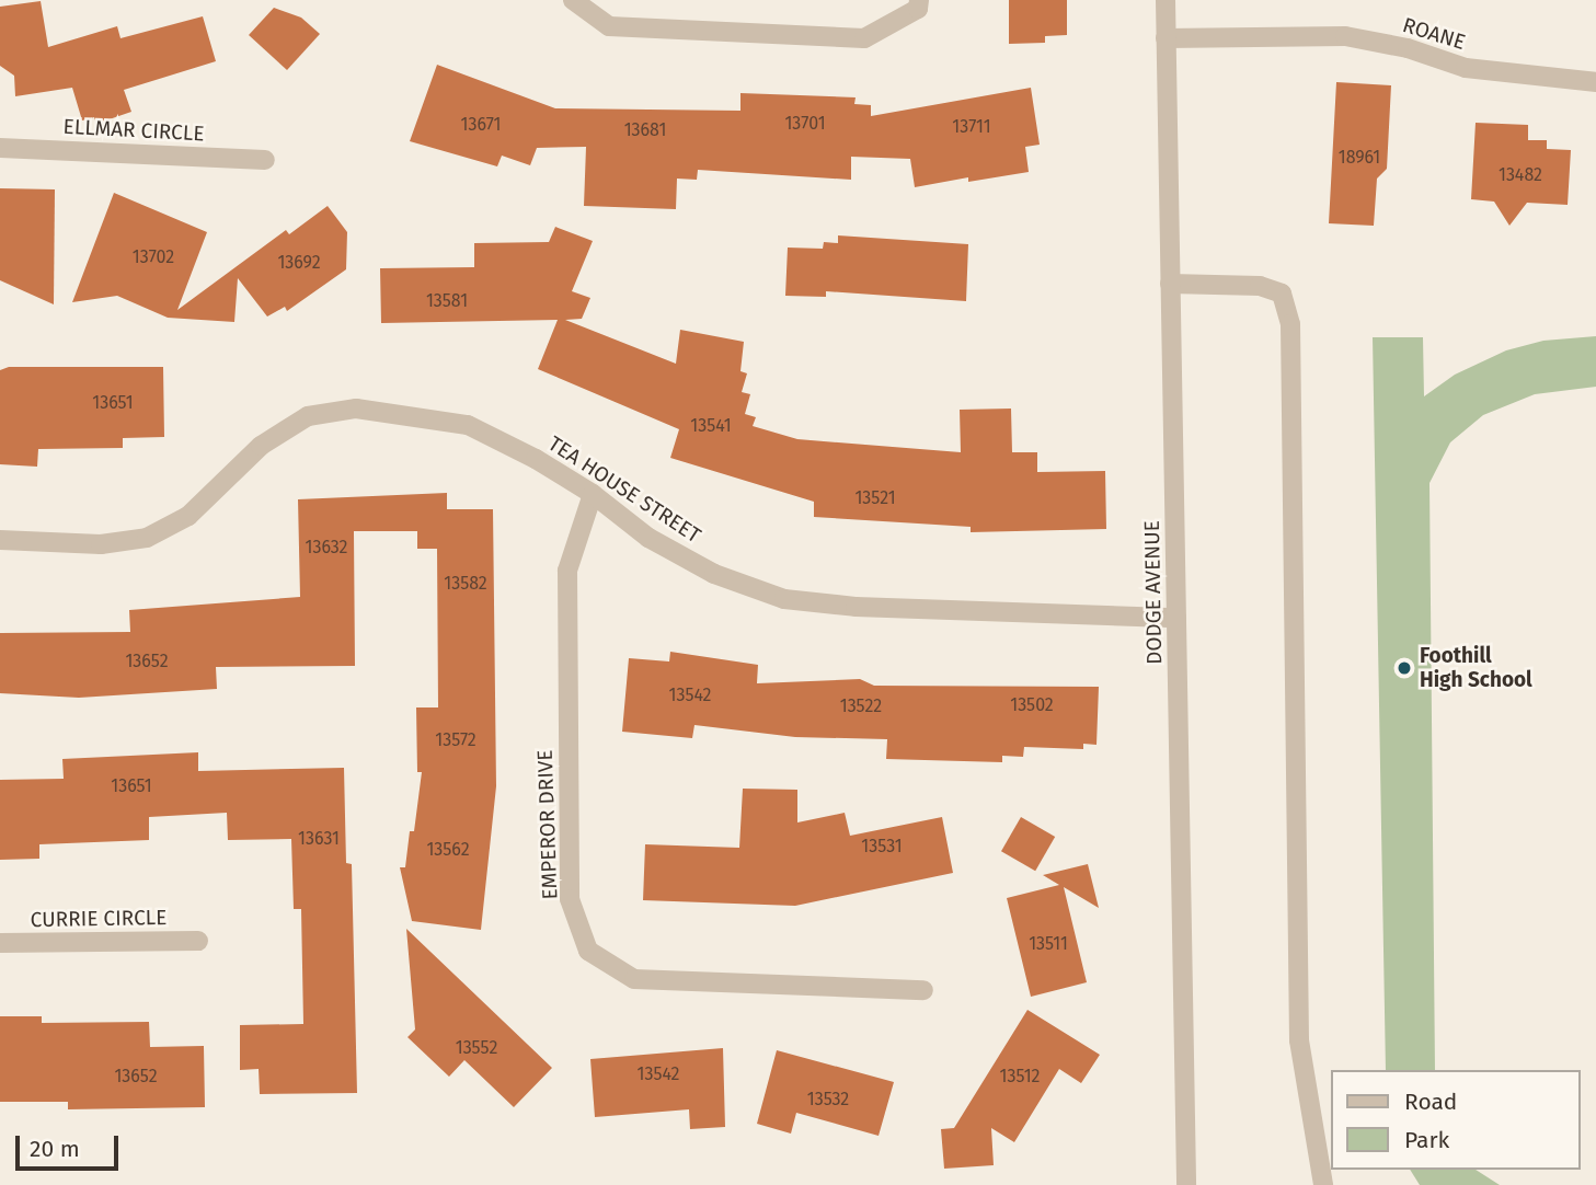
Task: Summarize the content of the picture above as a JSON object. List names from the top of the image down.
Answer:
{
  "streets": {
    "street": [
      "ROANE",
      "ELLMAR CIRCLE",
      "TEA HOUSE STREET",
      "DODGE AVENUE",
      "EMPEROR DRIVE",
      "CURRIE CIRCLE"
    ]
  },
  "crossings": [
    ["ROANE", "DODGE AVENUE"],
    ["TEA HOUSE STREET", "DODGE AVENUE"],
    ["TEA HOUSE STREET", "EMPEROR DRIVE"]
  ],
  "places": ["Foothill High School"],
  "house_numbers": [
    "13701",
    "13671",
    "13711",
    "13681",
    "18961",
    "13482",
    "13702",
    "13692",
    "13581",
    "13651",
    "13541",
    "13521",
    "13632",
    "13582",
    "13652",
    "13542",
    "13502",
    "13522",
    "13572",
    "13651",
    "13631",
    "13531",
    "13562",
    "13511",
    "13552",
    "13542",
    "13652",
    "13512",
    "13532"
  ],
  "legend": ["Road", "Park"],
  "scale_bar": "20 m"
}
